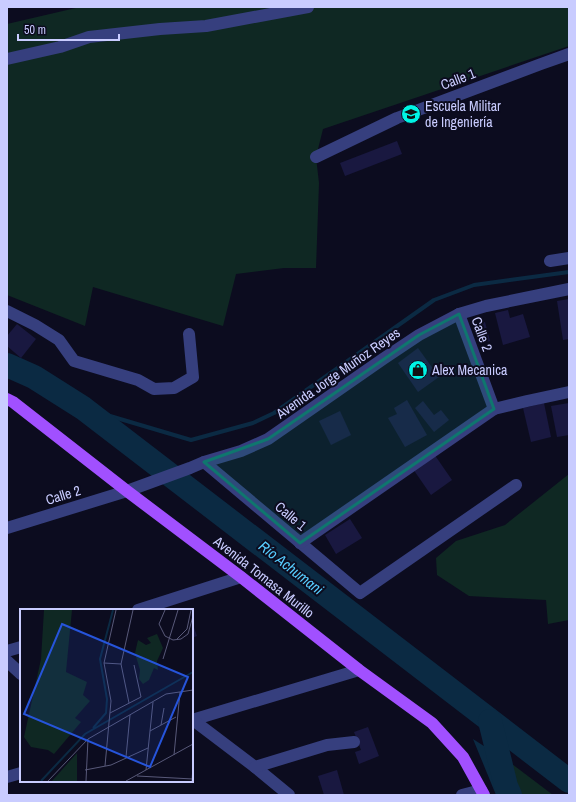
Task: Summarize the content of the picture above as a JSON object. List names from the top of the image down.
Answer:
{
  "streets": {
    "main road": ["Avenida Tomasa Murillo"],
    "street": ["Calle 1", "Calle 2", "Avenida Jorge Muñoz Reyes"]
  },
  "crossings": [
    ["Calle 1", "Avenida Jorge Muñoz Reyes"],
    ["Calle 2", "Avenida Jorge Muñoz Reyes"],
    ["Calle 2", "Avenida Tomasa Murillo"],
    ["Avenida Jorge Muñoz Reyes", "Avenida Tomasa Murillo"]
  ],
  "water": ["Río Achumani"],
  "places": {
    "school or university": ["Escuela Militar de Ingeniería"],
    "shop": ["Alex Mecanica"]
  },
  "scale_bar": "50 m"
}
